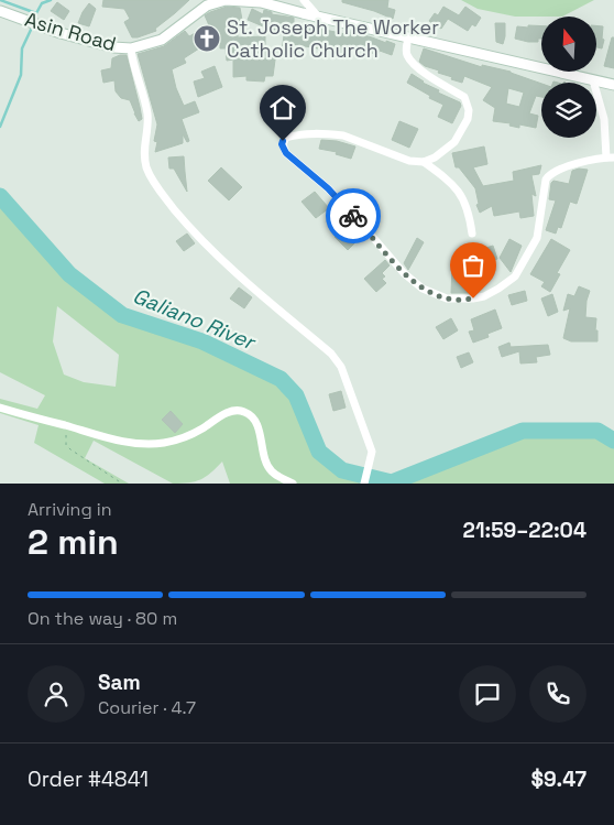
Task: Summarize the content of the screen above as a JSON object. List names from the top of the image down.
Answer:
{
  "streets": {
    "main road": ["Asin Road"]
  },
  "water": ["Galiano River"],
  "places": {
    "church": ["St. Joseph The Worker Catholic Church"]
  },
  "north": "top",
  "page": {
    "heading": ["2 min", "Arriving in", "21:59–22:04"],
    "panel": [
      "Sam",
      "Courier · 4.7",
      "Order #4841",
      "$9.47"
    ],
    "bar": "On the way · 80 m"
  }
}
